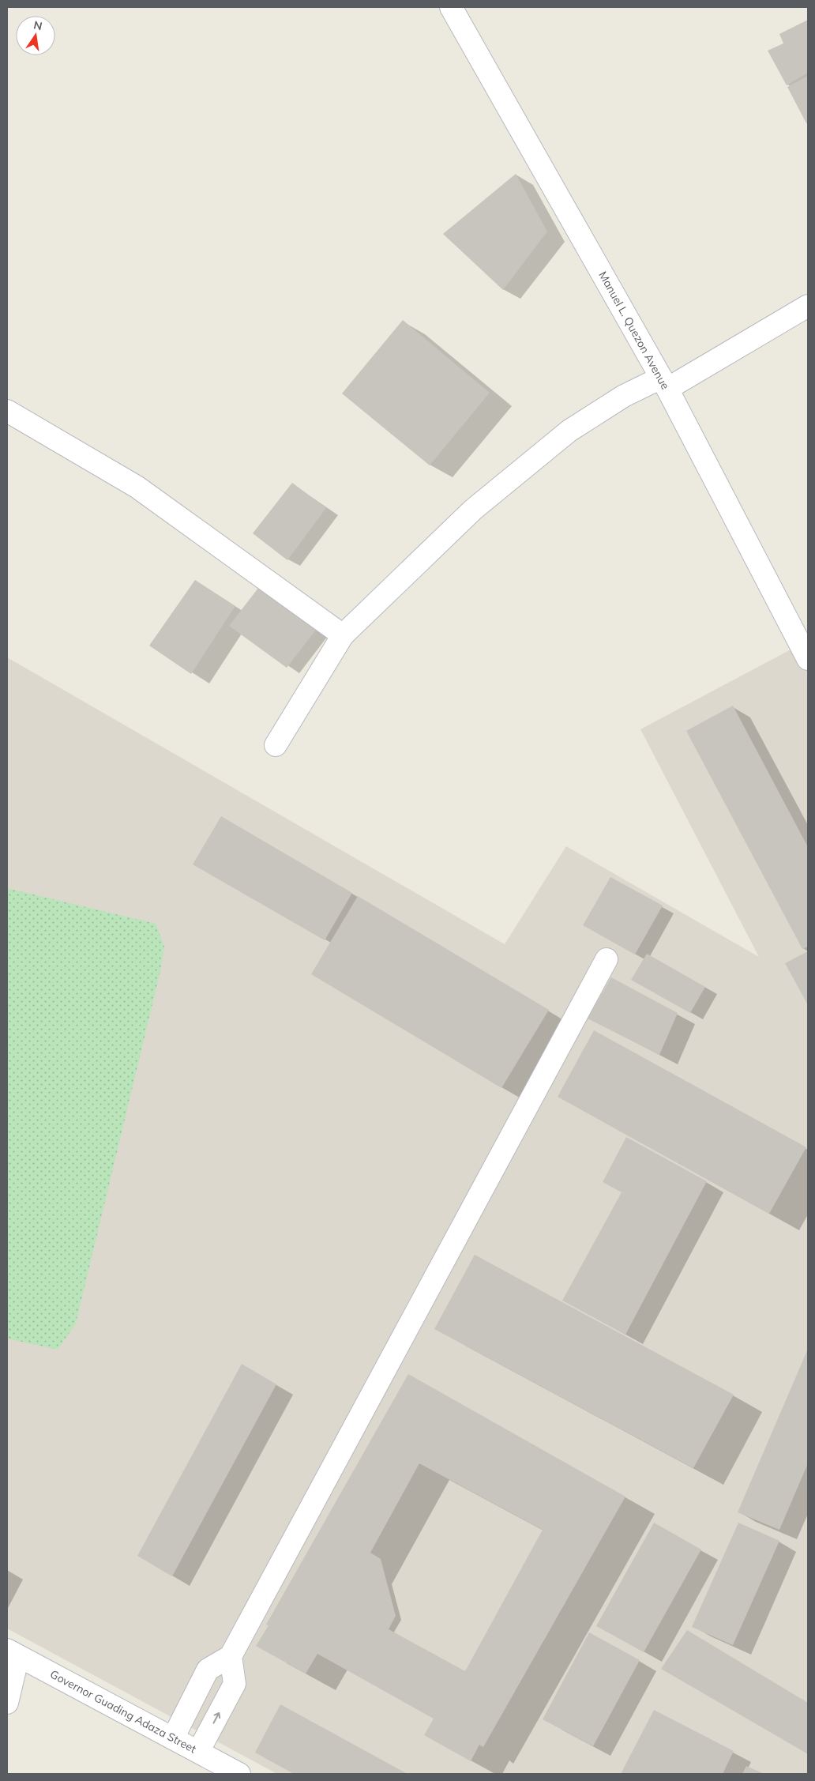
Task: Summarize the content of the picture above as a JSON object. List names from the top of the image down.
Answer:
{
  "streets": {
    "street": ["Manuel L. Quezon Avenue", "Governor Guading Adaza Street"]
  },
  "north": "top"
}
